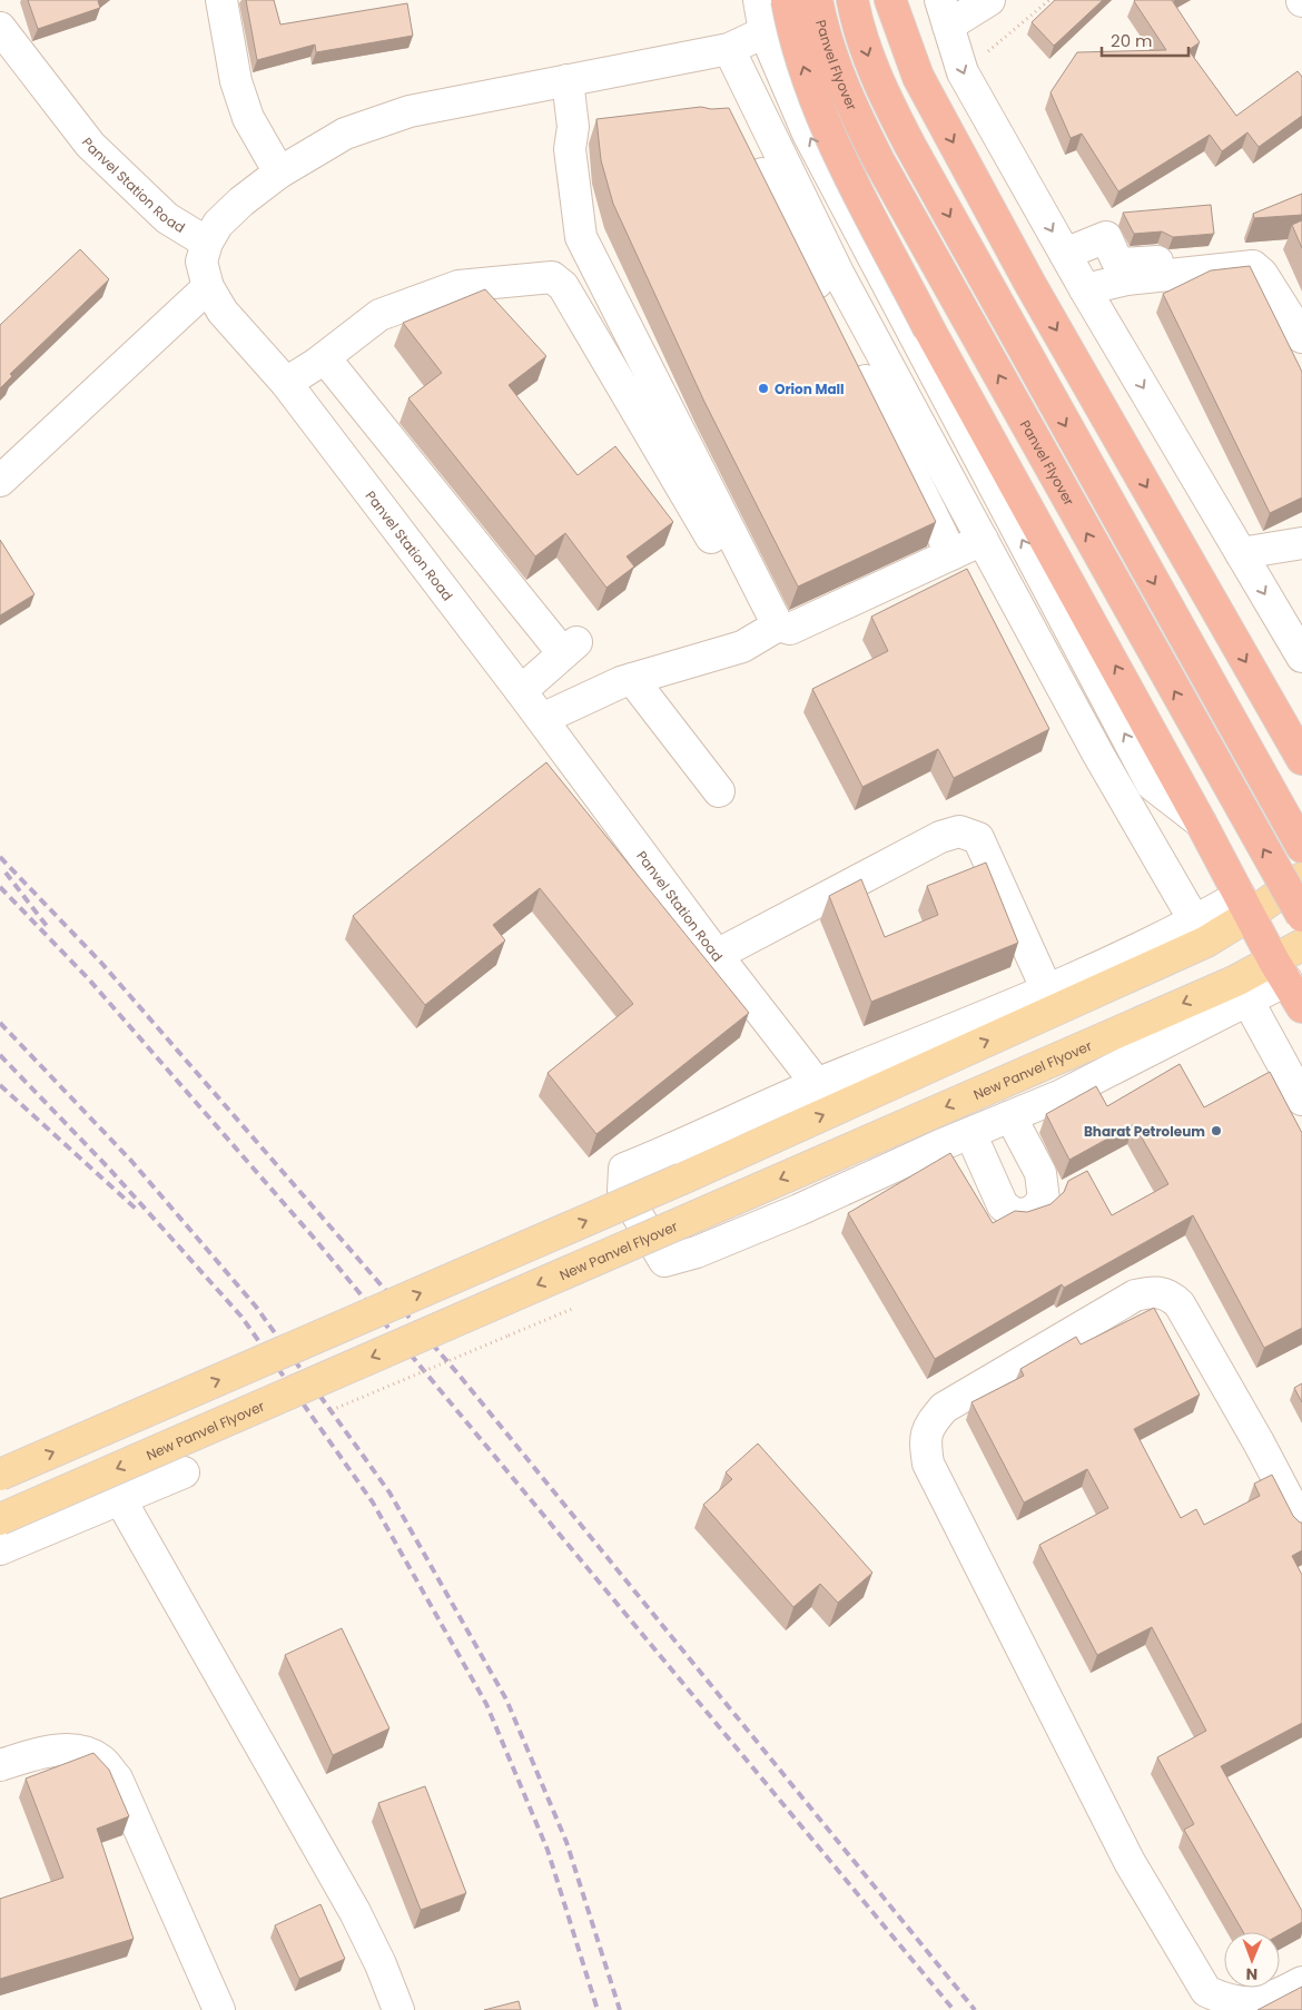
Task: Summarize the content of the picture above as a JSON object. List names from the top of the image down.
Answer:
{
  "streets": {
    "highway": ["Panvel Flyover"],
    "main road": ["New Panvel Flyover"],
    "street": ["Panvel Station Road"]
  },
  "places": ["Orion Mall", "Bharat Petroleum"],
  "scale_bar": "20 m",
  "north": "bottom"
}
